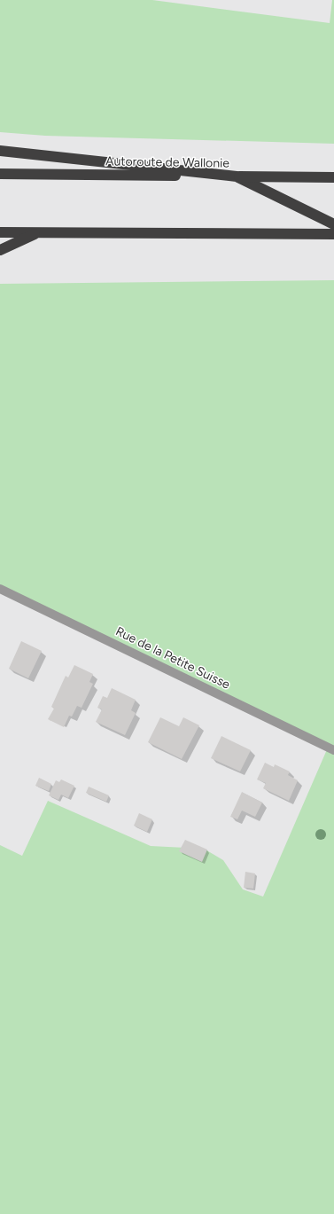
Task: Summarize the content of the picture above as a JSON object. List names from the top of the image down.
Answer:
{
  "streets": {
    "highway": ["Autoroute de Wallonie"],
    "street": ["Rue de la Petite Suisse"]
  }
}
